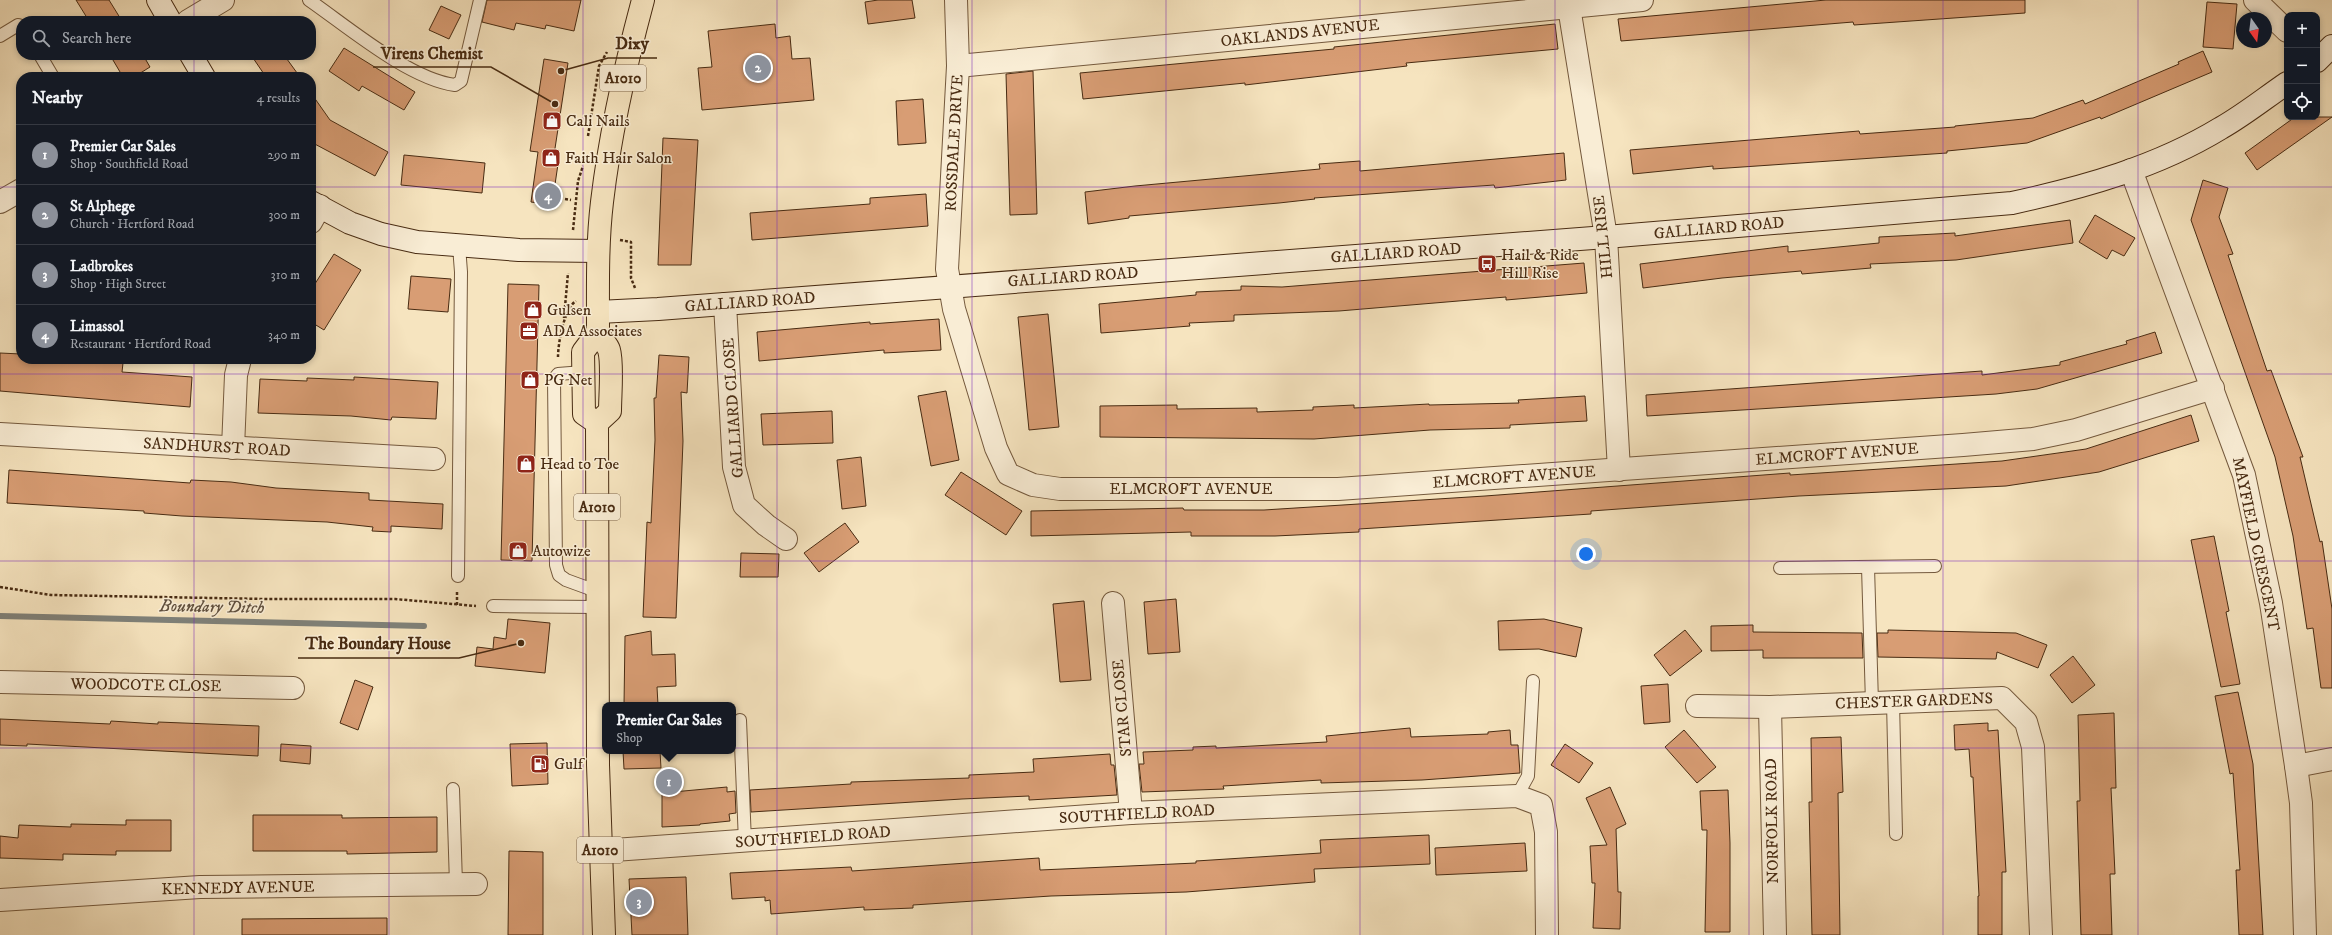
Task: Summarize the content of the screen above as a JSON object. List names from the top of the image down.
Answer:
{
  "streets": {
    "main road": ["A1010"],
    "street": [
      "OAKLANDS AVENUE",
      "ROSSDALE DRIVE",
      "GALLIARD ROAD",
      "HILL RISE",
      "GALLIARD CLOSE",
      "SANDHURST ROAD",
      "ELMCROFT AVENUE",
      "MAYFIELD CRESCENT",
      "WOODCOTE CLOSE",
      "CHESTER GARDENS",
      "STAR CLOSE",
      "SOUTHFIELD ROAD",
      "NORFOLK ROAD",
      "KENNEDY AVENUE"
    ]
  },
  "crossings": [
    ["OAKLANDS AVENUE", "ROSSDALE DRIVE"],
    ["OAKLANDS AVENUE", "HILL RISE"],
    ["A1010", "GALLIARD ROAD"],
    ["A1010", "SOUTHFIELD ROAD"],
    ["ROSSDALE DRIVE", "GALLIARD ROAD"],
    ["ROSSDALE DRIVE", "ELMCROFT AVENUE"],
    ["GALLIARD ROAD", "HILL RISE"],
    ["GALLIARD ROAD", "GALLIARD CLOSE"],
    ["GALLIARD ROAD", "ELMCROFT AVENUE"],
    ["GALLIARD ROAD", "MAYFIELD CRESCENT"],
    ["HILL RISE", "ELMCROFT AVENUE"],
    ["ELMCROFT AVENUE", "MAYFIELD CRESCENT"],
    ["CHESTER GARDENS", "NORFOLK ROAD"],
    ["STAR CLOSE", "SOUTHFIELD ROAD"]
  ],
  "water": ["Boundary Ditch"],
  "places": {
    "other": ["Dixy", "Virens Chemist", "The Boundary House"],
    "shop": [
      "Cali Nails",
      "Faith Hair Salon",
      "Gulsen",
      "PG Net",
      "Head to Toe",
      "Autowize"
    ],
    "bus stop": ["Hail & Ride Hill Rise"],
    "office": ["ADA Associates"],
    "fuel station": ["Gulf"]
  },
  "north": "bottom",
  "page": {
    "map_buttons": ["+", "−"],
    "search": "Search here",
    "pins": [
      "2",
      "4",
      "1",
      "3"
    ],
    "heading": ["Nearby", "4 results"],
    "list": [
      {
        "mark": "1",
        "name": "Premier Car Sales",
        "note": "Shop · Southfield Road",
        "value": "290 m"
      },
      {
        "mark": "2",
        "name": "St Alphege",
        "note": "Church · Hertford Road",
        "value": "300 m"
      },
      {
        "mark": "3",
        "name": "Ladbrokes",
        "note": "Shop · High Street",
        "value": "310 m"
      },
      {
        "mark": "4",
        "name": "Limassol",
        "note": "Restaurant · Hertford Road",
        "value": "340 m"
      }
    ],
    "popup": ["Premier Car Sales", "Shop"]
  }
}
